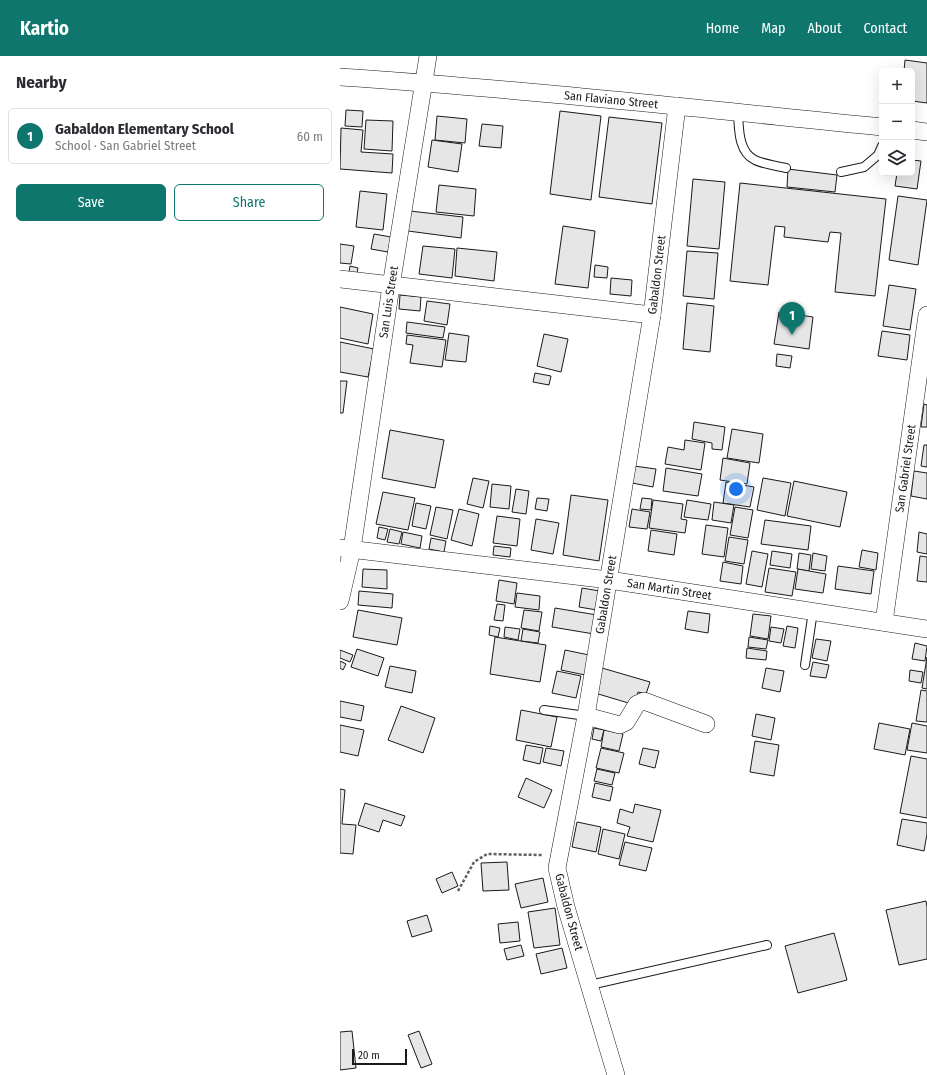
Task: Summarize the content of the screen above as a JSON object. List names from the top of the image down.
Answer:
{
  "streets": {
    "street": [
      "San Flaviano Street",
      "Gabaldon Street",
      "San Luis Street",
      "San Gabriel Street",
      "San Martin Street"
    ]
  },
  "crossings": [
    ["San Flaviano Street", "Gabaldon Street"],
    ["San Flaviano Street", "San Luis Street"],
    ["Gabaldon Street", "San Martin Street"],
    ["San Luis Street", "San Martin Street"],
    ["San Gabriel Street", "San Martin Street"]
  ],
  "scale_bar": "20 m",
  "page": {
    "header": "Kartio",
    "nav": [
      "Home",
      "Map",
      "About",
      "Contact"
    ],
    "heading": "Nearby",
    "map_buttons": ["+", "−"],
    "list": [
      {
        "mark": "1",
        "name": "Gabaldon Elementary School",
        "note": "School · San Gabriel Street",
        "value": "60 m"
      }
    ],
    "buttons": ["Save", "Share"],
    "pins": "1",
    "scale": "20 m"
  }
}
